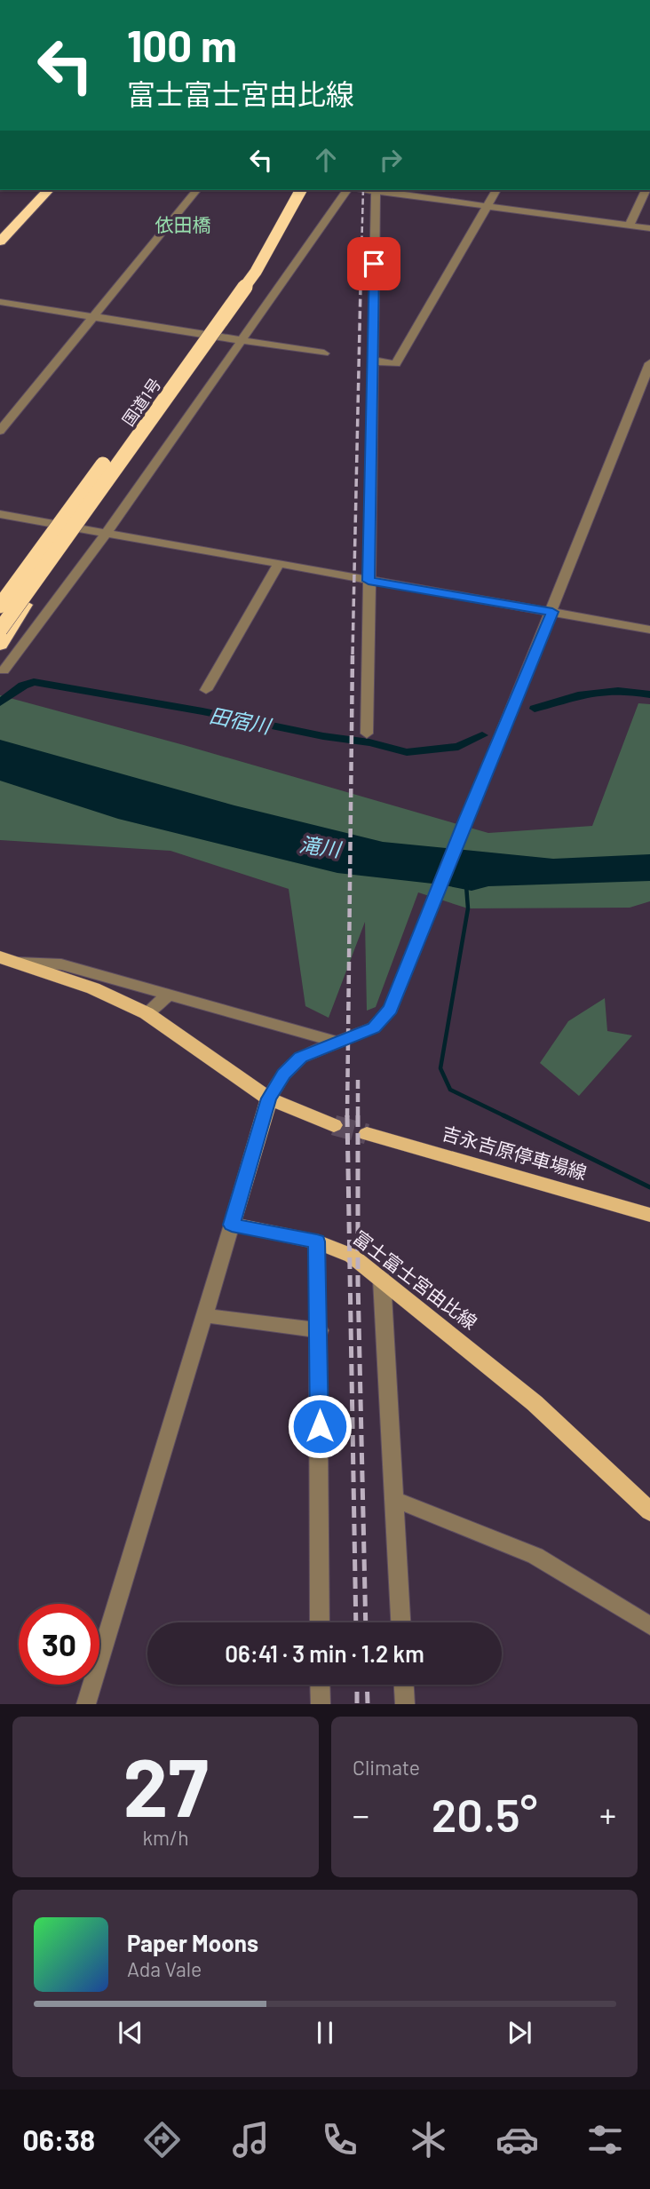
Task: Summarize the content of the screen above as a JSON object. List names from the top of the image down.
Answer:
{
  "streets": {
    "highway": ["国道1号"],
    "main road": ["吉永吉原停車場線", "富士富士宮由比線"]
  },
  "districts": ["依田橋"],
  "water": ["田宿川", "滝川"],
  "page": {
    "turn": ["100 m", "富士富士宮由比線"],
    "limit": "30",
    "trip": "06:41 · 3 min · 1.2 km",
    "tile": [
      ["27", "km/h"],
      "Climate"
    ],
    "heat": ["−", "20.5°", "+"],
    "song": ["Paper Moons", "Ada Vale"],
    "tabs": "06:38"
  }
}
